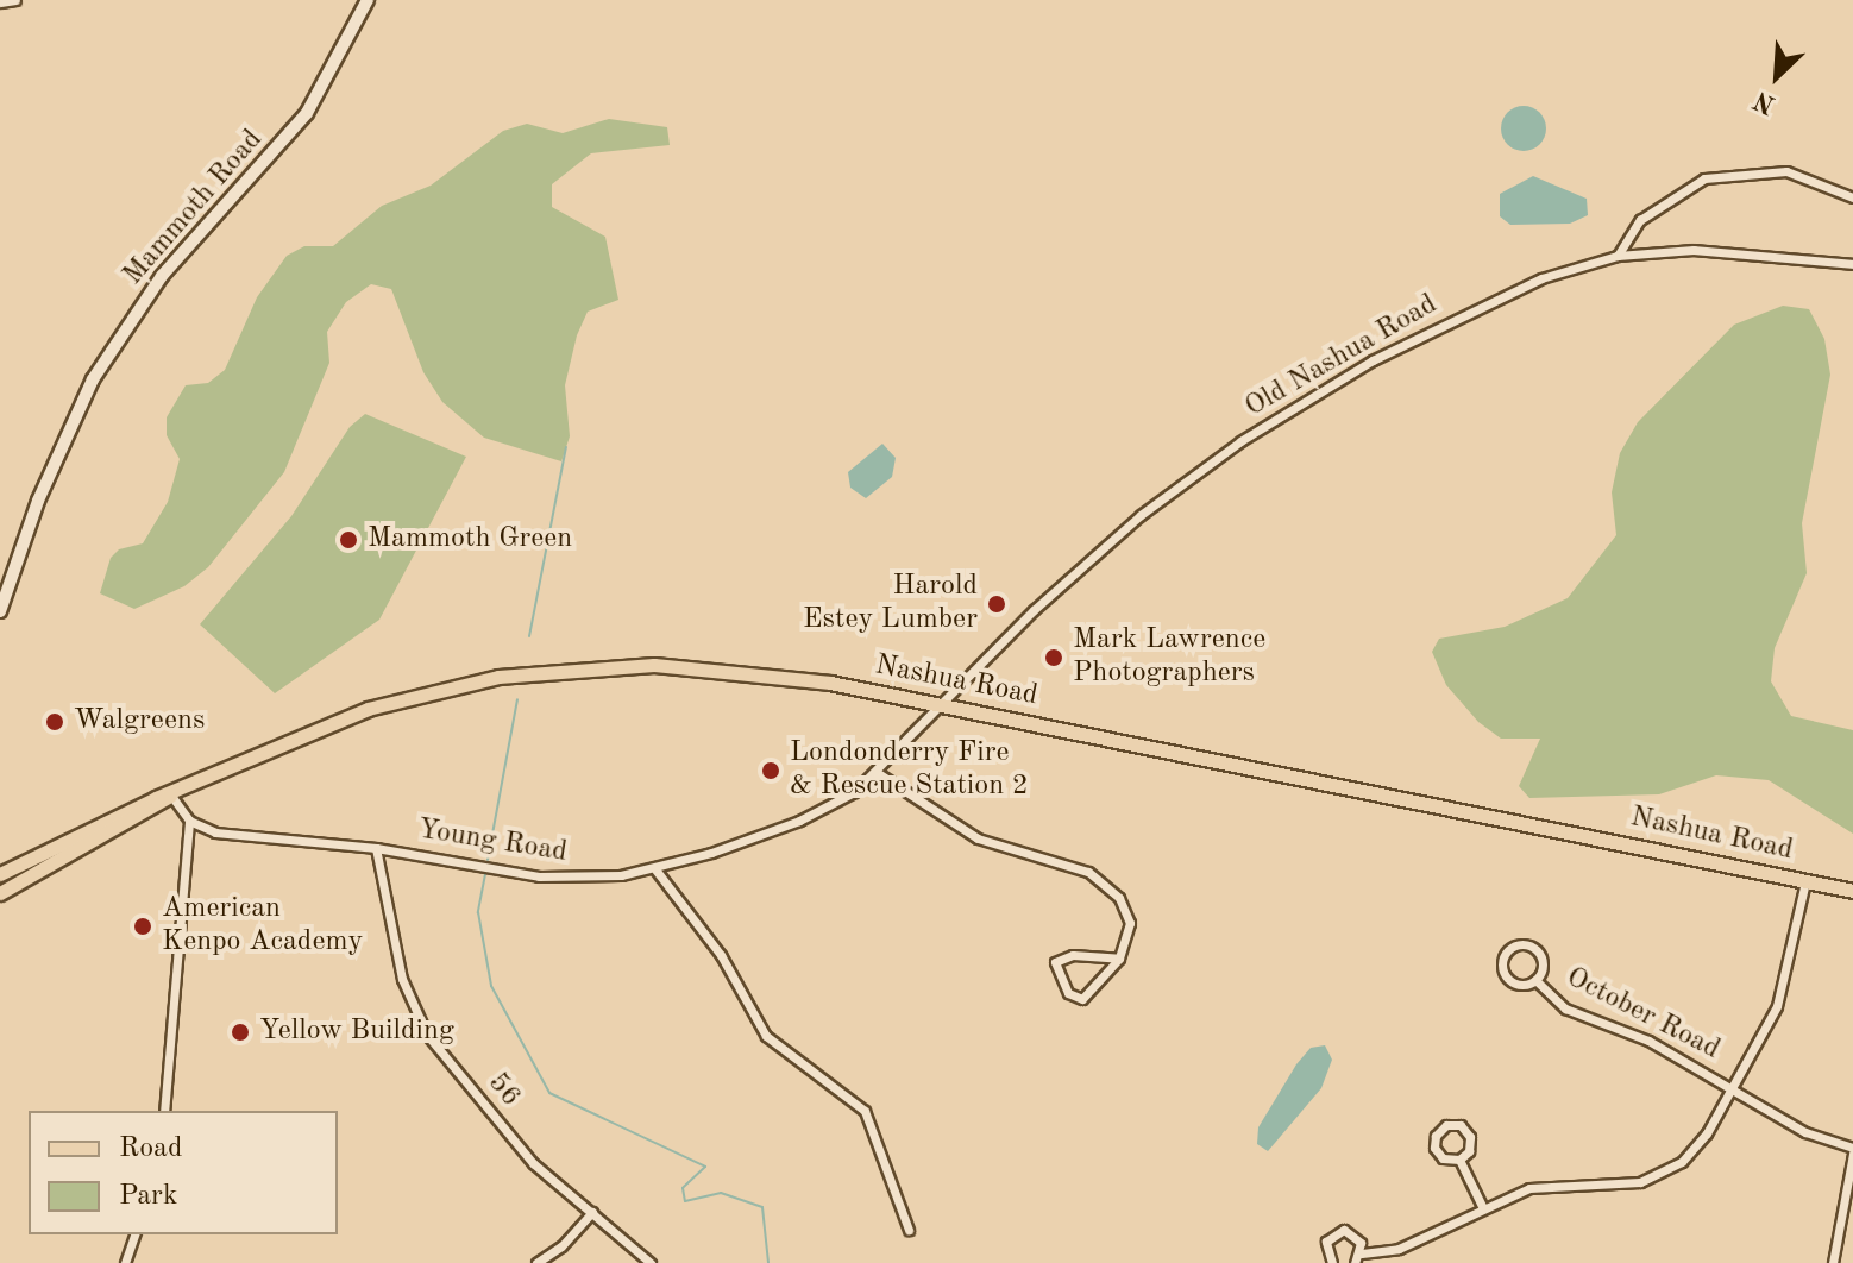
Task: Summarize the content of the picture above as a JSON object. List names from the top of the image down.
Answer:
{
  "streets": {
    "main road": ["Mammoth Road", "Nashua Road"],
    "street": [
      "Old Nashua Road",
      "Young Road",
      "October Road",
      "56"
    ]
  },
  "crossings": [
    ["Old Nashua Road", "Nashua Road"],
    ["Old Nashua Road", "Young Road"],
    ["Nashua Road", "Young Road"],
    ["Young Road", "56"]
  ],
  "places": [
    "Mammoth Green",
    "Harold Estey Lumber",
    "Mark Lawrence Photographers",
    "Walgreens",
    "Londonderry Fire & Rescue Station 2",
    "American Kenpo Academy",
    "Yellow Building"
  ],
  "legend": ["Road", "Park"],
  "north": "bottom left"
}
